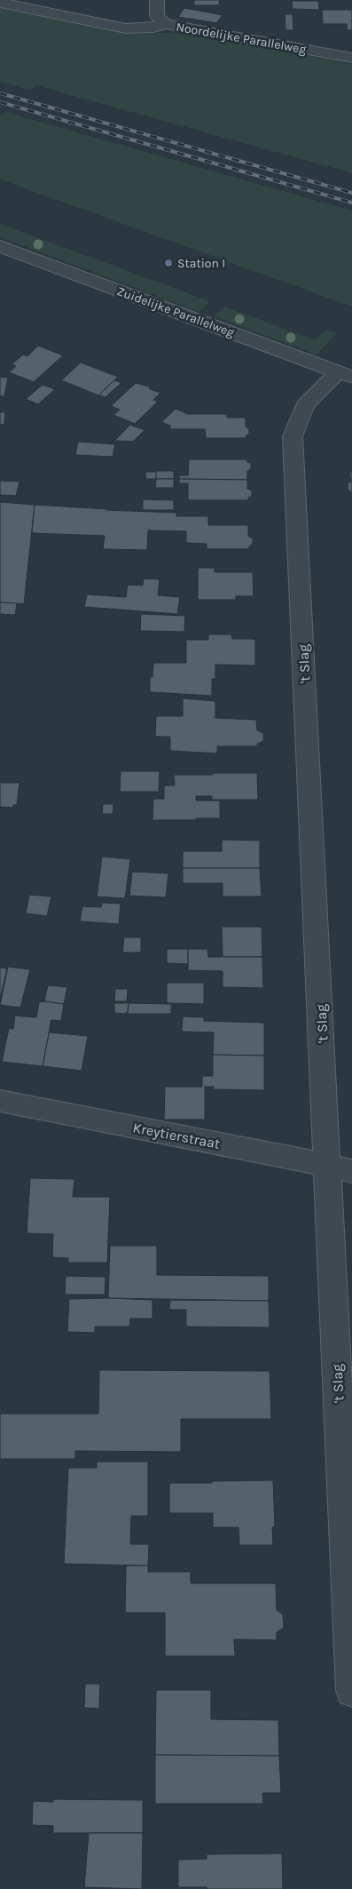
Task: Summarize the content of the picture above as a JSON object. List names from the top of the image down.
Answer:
{
  "streets": {
    "street": [
      "Noordelijke Parallelweg",
      "Zuidelijke Parallelweg",
      "'t Slag",
      "Kreytierstraat"
    ]
  },
  "crossings": [
    ["Zuidelijke Parallelweg", "'t Slag"],
    ["'t Slag", "Kreytierstraat"]
  ],
  "places": ["Station I"]
}
